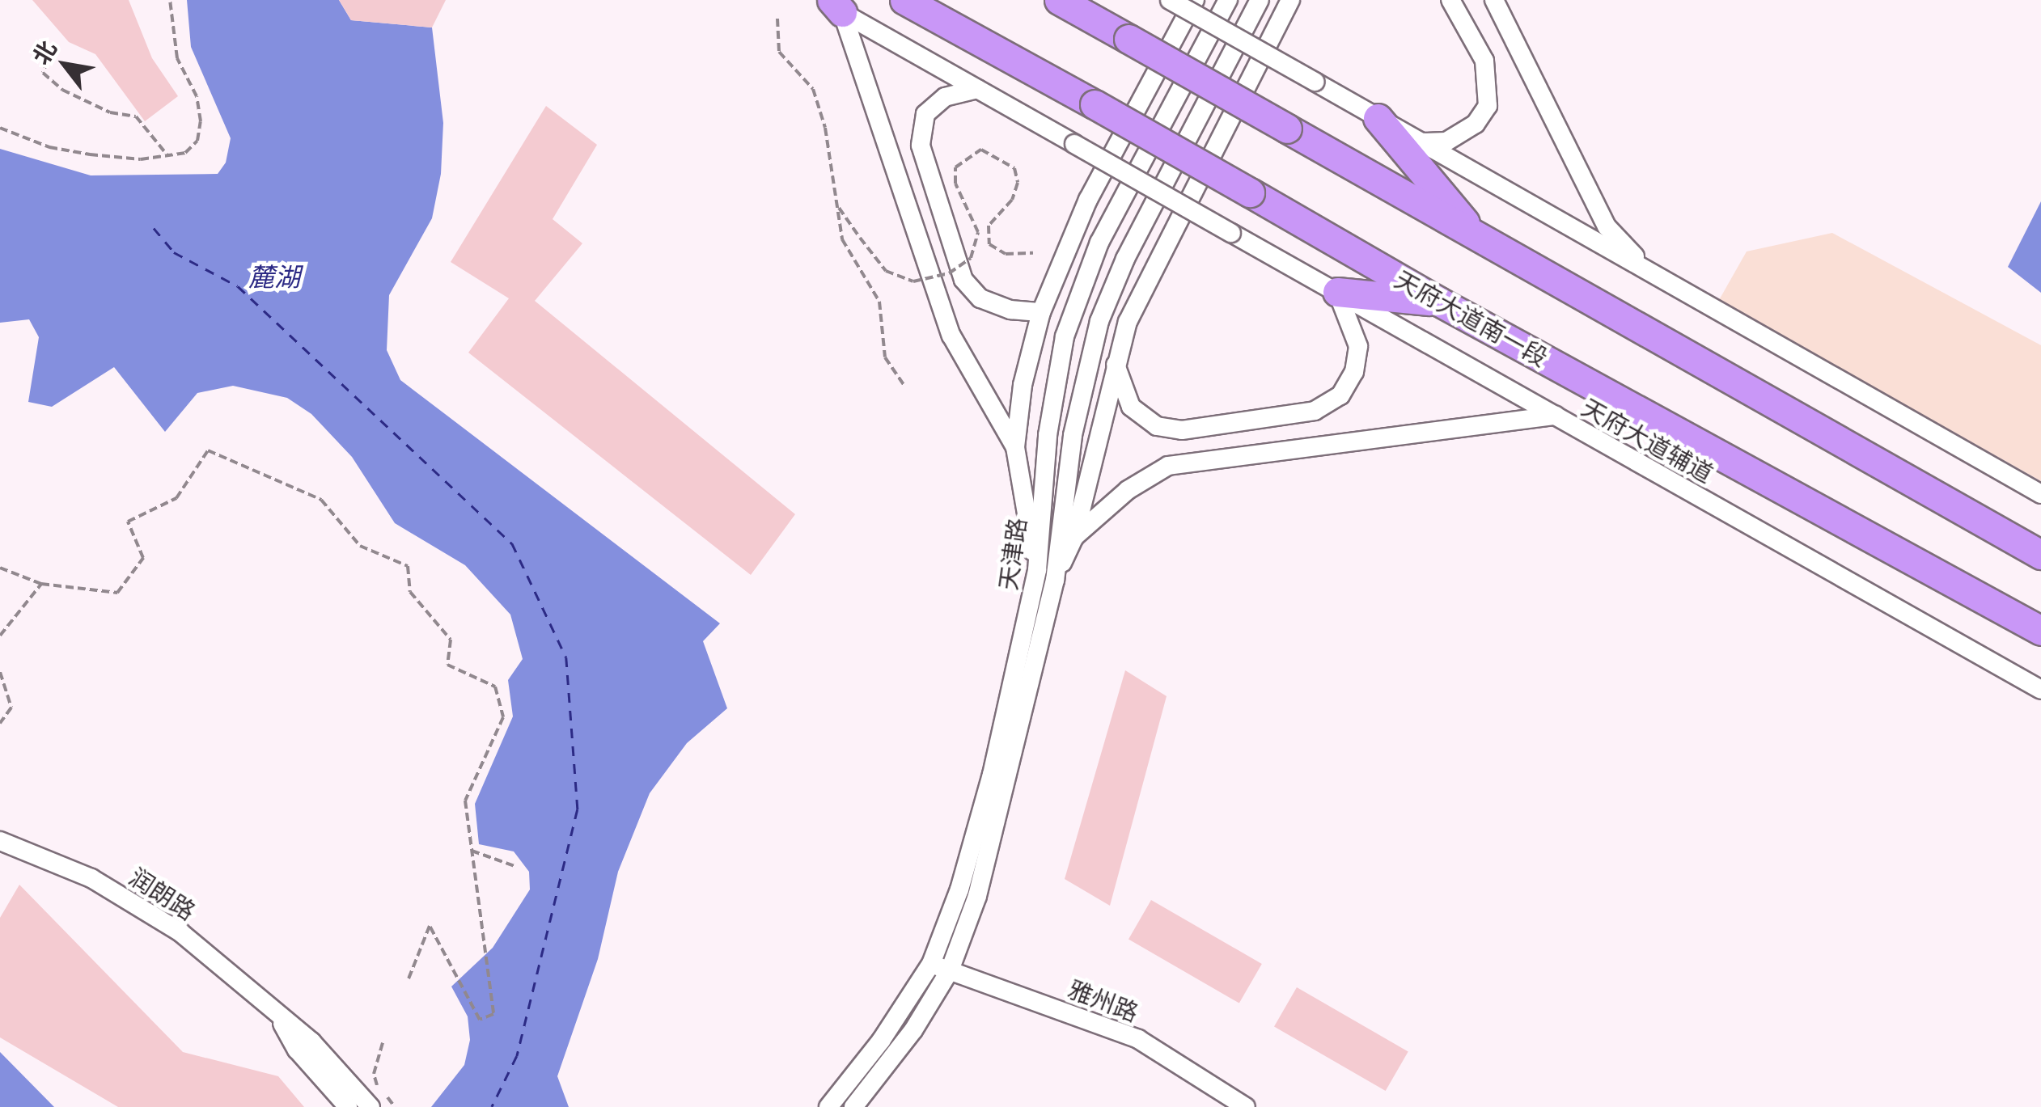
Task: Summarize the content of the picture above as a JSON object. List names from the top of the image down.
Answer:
{
  "streets": {
    "highway": ["天府大道南一段"],
    "street": [
      "天府大道辅道",
      "天津路",
      "润朗路",
      "雅州路"
    ]
  },
  "crossings": [
    ["天津路", "雅州路"]
  ],
  "water": ["麓湖"],
  "north": "top left"
}
